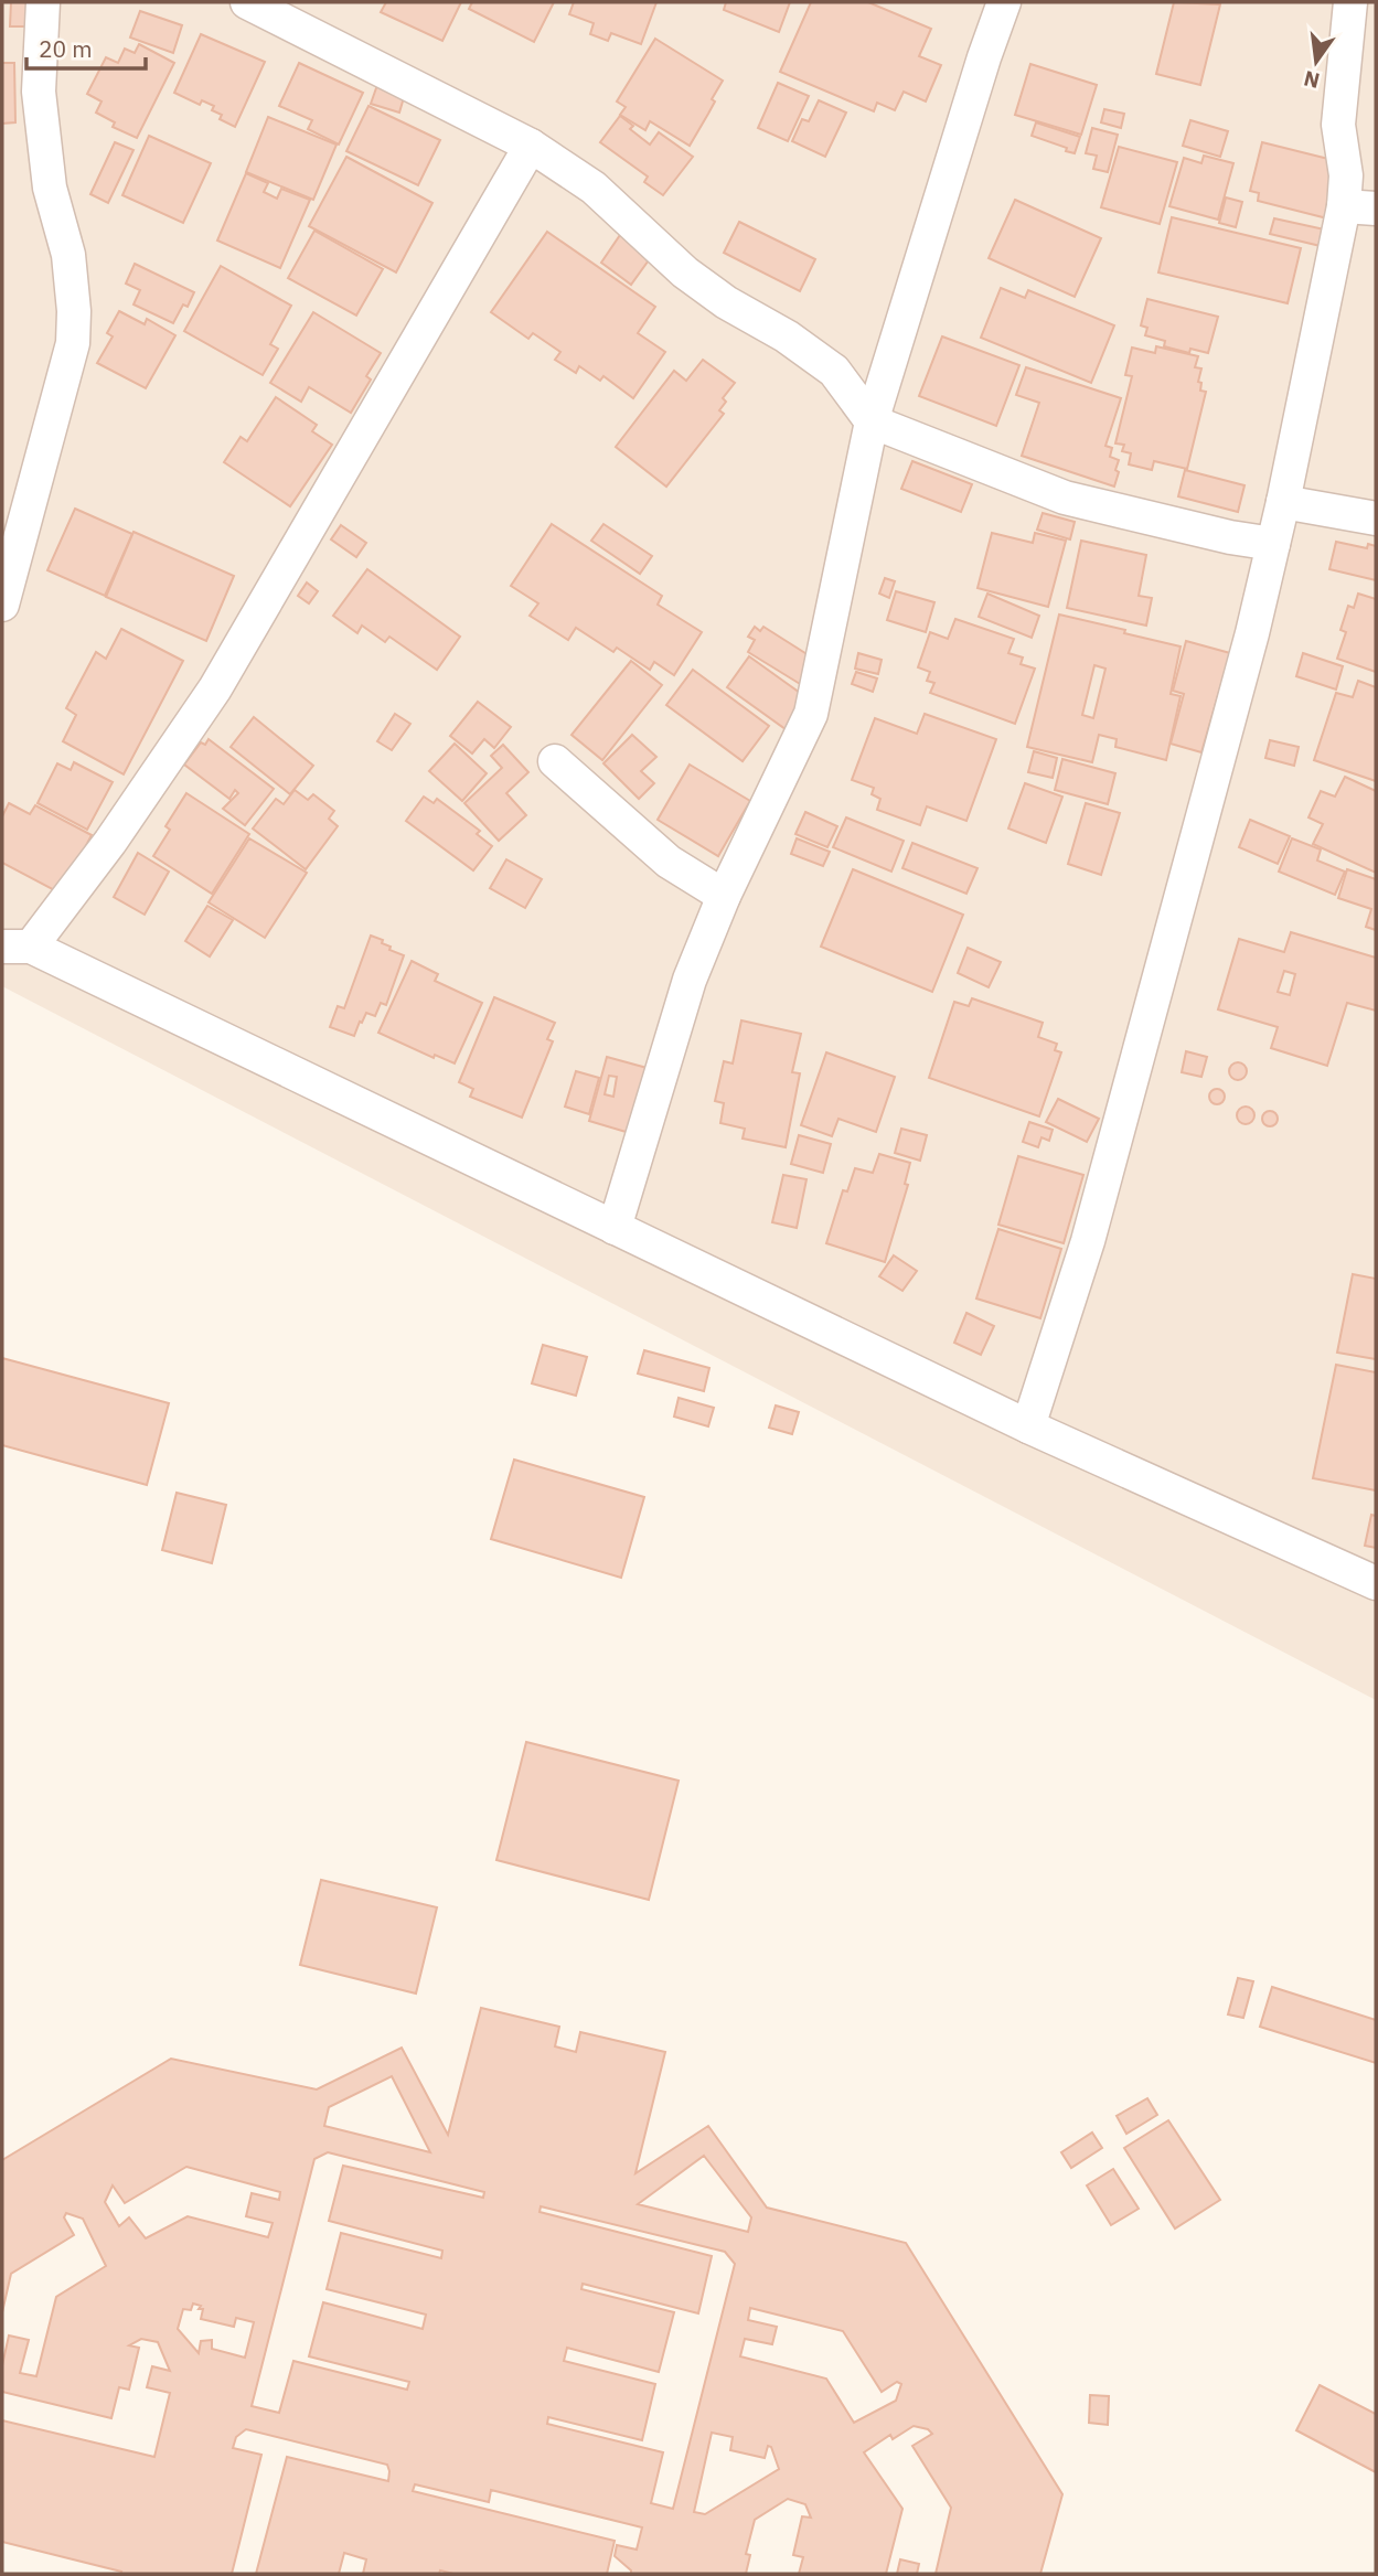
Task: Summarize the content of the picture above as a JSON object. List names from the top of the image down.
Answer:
{
  "scale_bar": "20 m",
  "north": "bottom"
}
